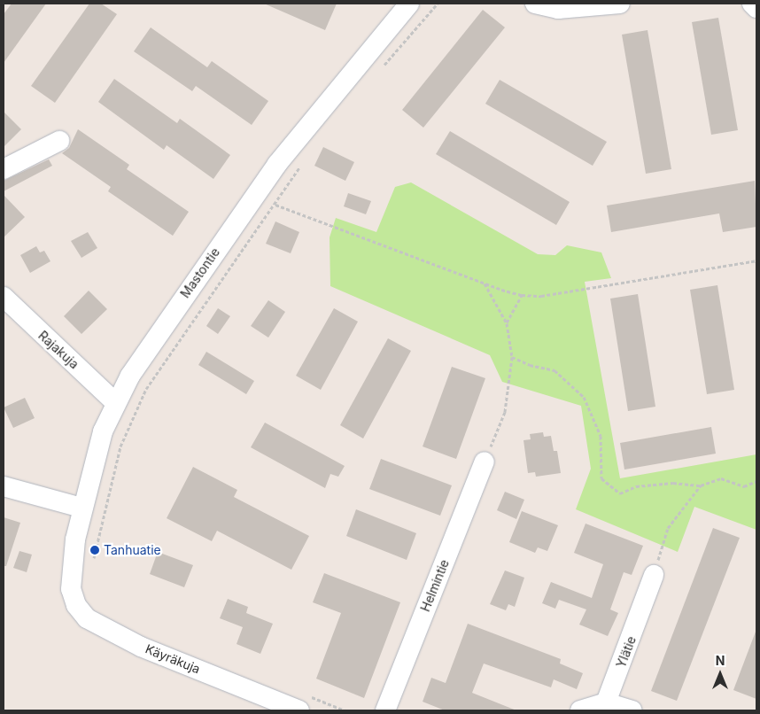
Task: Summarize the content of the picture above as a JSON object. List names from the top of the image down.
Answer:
{
  "streets": {
    "street": [
      "Mastontie",
      "Rajakuja",
      "Helmintie",
      "Ylätie",
      "Käyräkuja"
    ]
  },
  "crossings": [
    ["Mastontie", "Rajakuja"],
    ["Mastontie", "Käyräkuja"]
  ],
  "places": ["Tanhuatie"],
  "north": "top"
}
